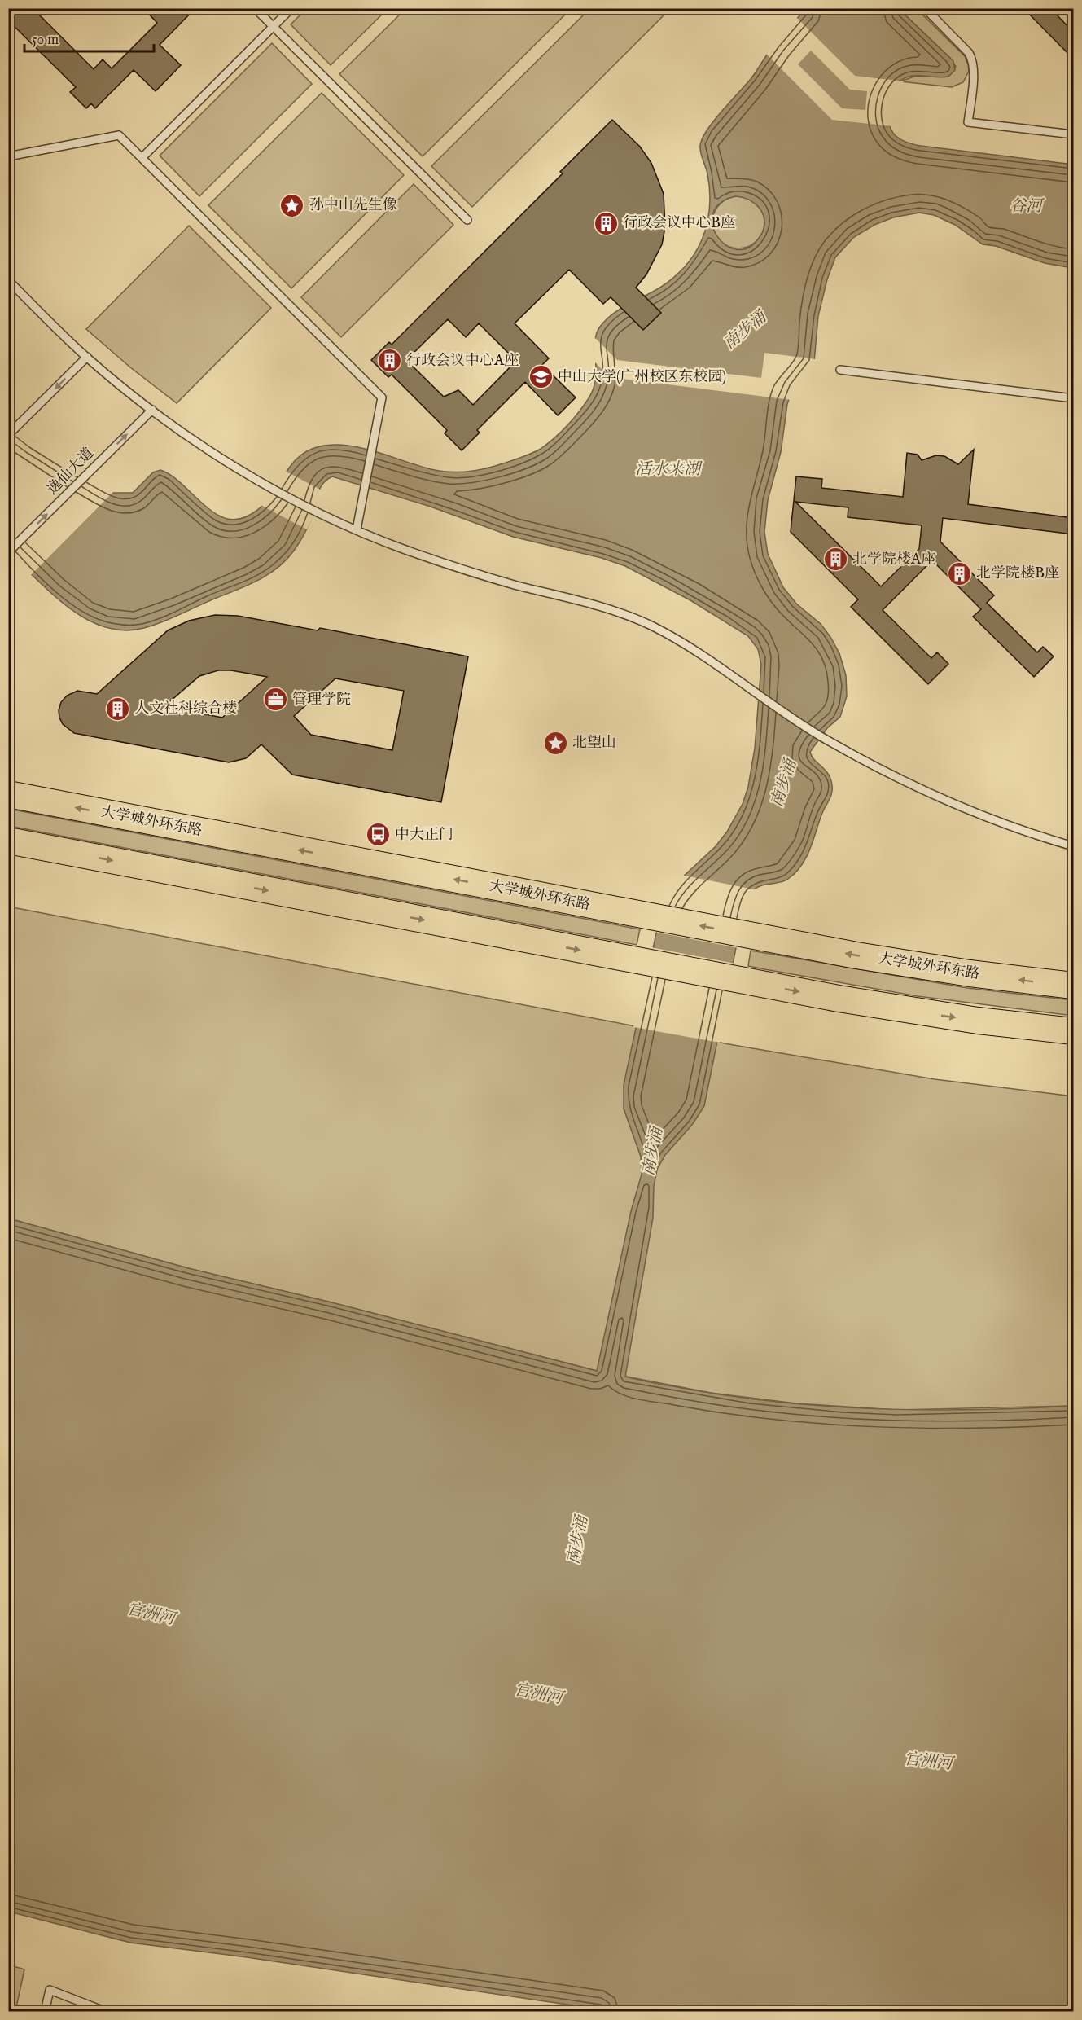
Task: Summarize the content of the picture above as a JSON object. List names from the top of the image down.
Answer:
{
  "streets": {
    "main road": ["大学城外环东路"],
    "lane": ["逸仙大道"]
  },
  "one_way": ["逸仙大道"],
  "water": [
    "谷河",
    "南步涌",
    "活水来湖",
    "官洲河"
  ],
  "places": {
    "place": ["孙中山先生像", "北望山"],
    "building": [
      "行政会议中心B座",
      "行政会议中心A座",
      "北学院楼A座",
      "北学院楼B座",
      "人文社科综合楼"
    ],
    "school or university": ["中山大学(广州校区东校园)"],
    "office": ["管理学院"],
    "bus stop": ["中大正门"]
  },
  "scale_bar": "50 m"
}
